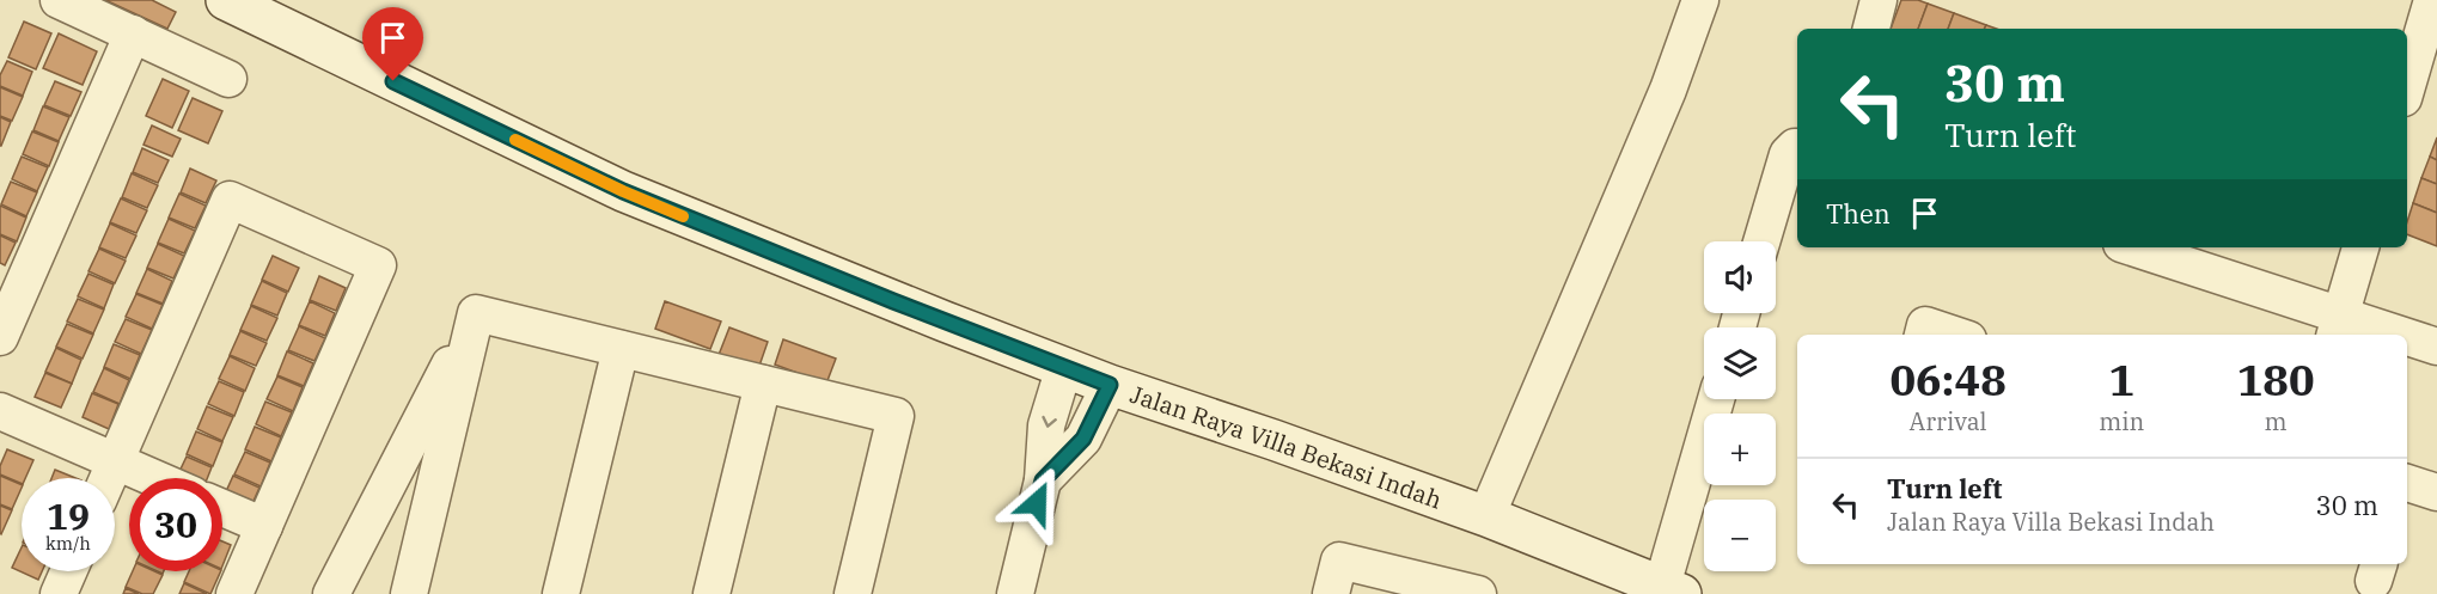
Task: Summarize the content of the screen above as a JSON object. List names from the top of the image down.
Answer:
{
  "streets": {
    "main road": ["Jalan Raya Villa Bekasi Indah"]
  },
  "page": {
    "turn": ["30 m", "Turn left"],
    "then": "Then",
    "map_buttons": ["+", "−"],
    "eta": [
      "06:48",
      "Arrival",
      "1",
      "min",
      "180",
      "m"
    ],
    "list": [
      {
        "name": "Turn left",
        "note": "Jalan Raya Villa Bekasi Indah",
        "value": "30 m"
      }
    ],
    "speed": "19 km/h",
    "limit": "30"
  }
}
